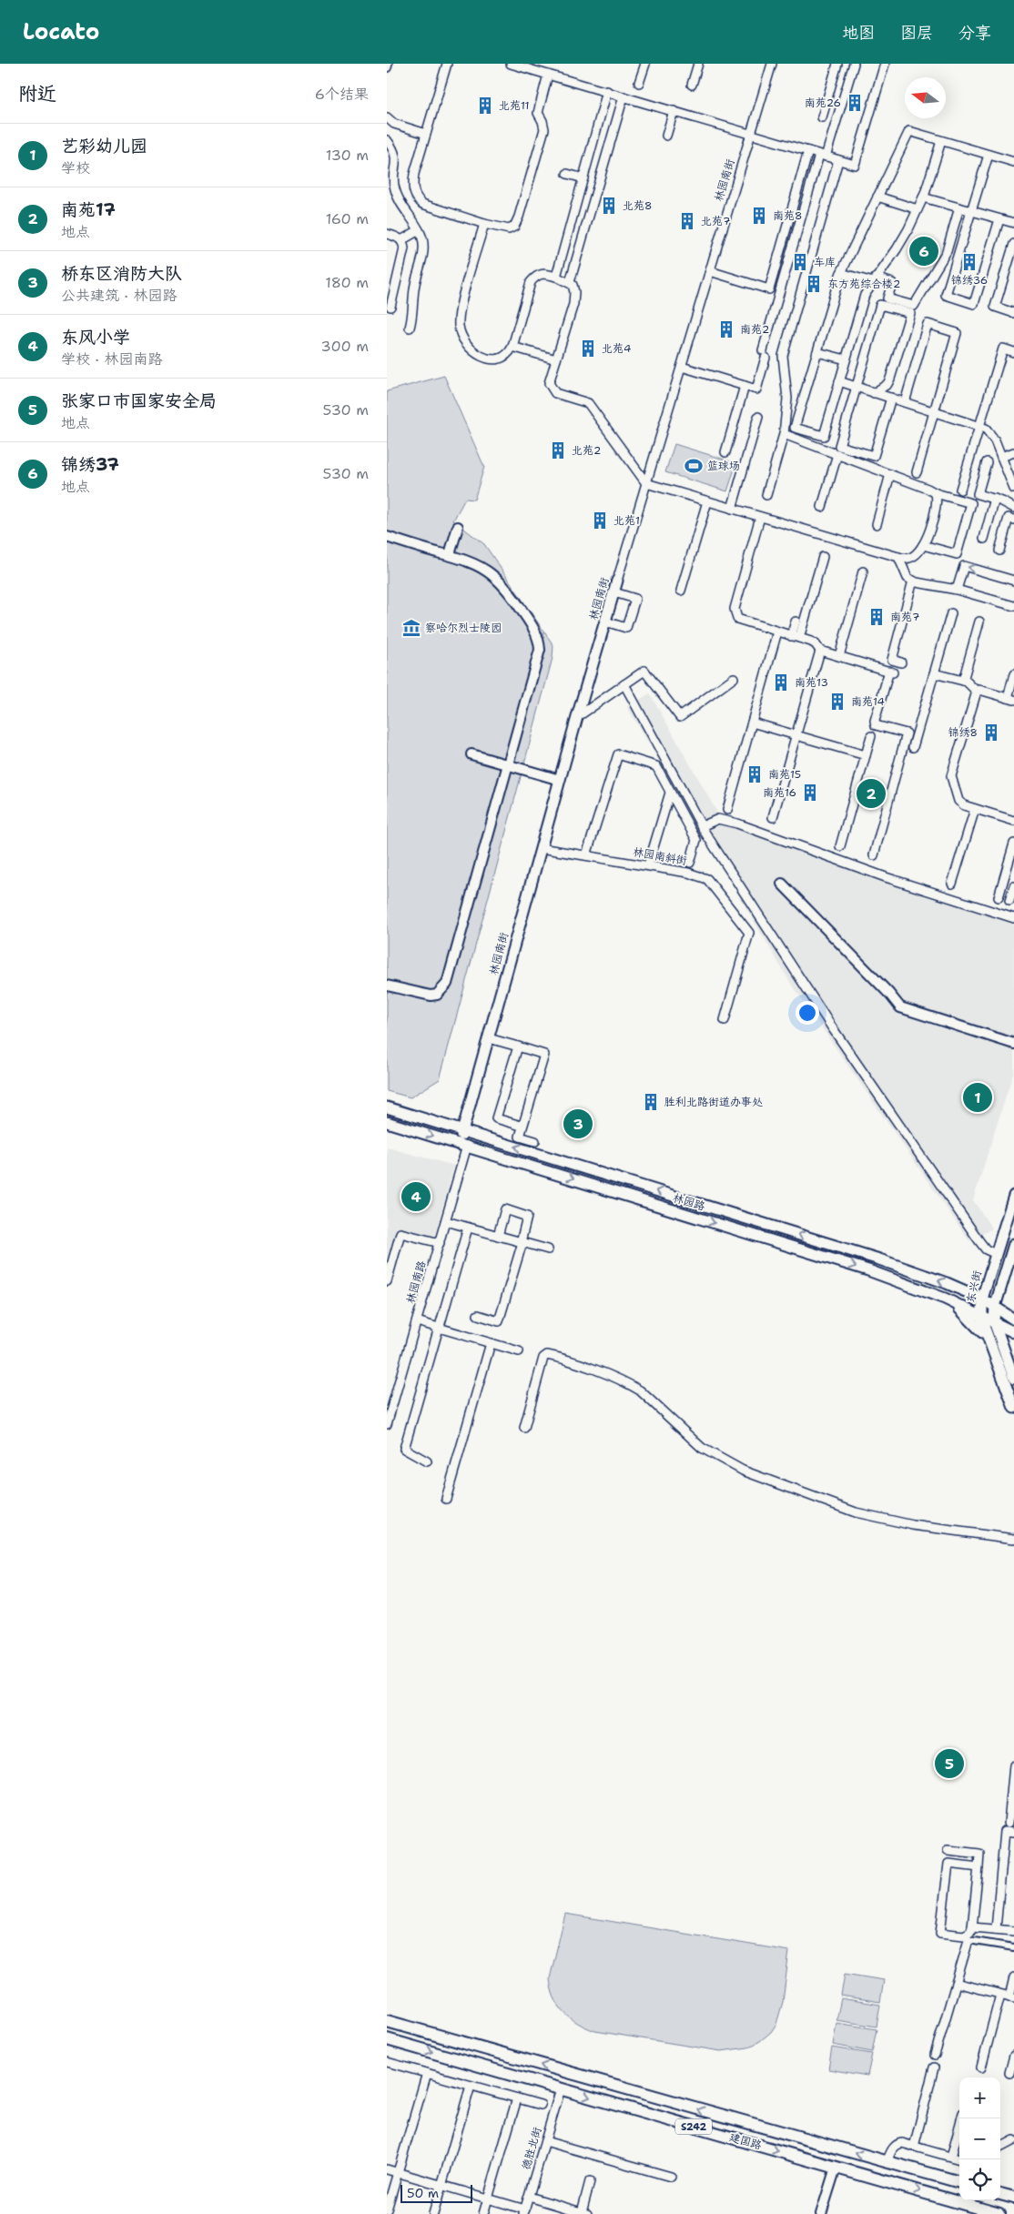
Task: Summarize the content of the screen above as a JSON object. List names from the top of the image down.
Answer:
{
  "streets": {
    "main road": [
      "林园南街",
      "林园路",
      "东兴街",
      "S242",
      "建国路"
    ],
    "street": ["林园南斜街", "林园南路", "德胜北街"]
  },
  "crossings": [
    ["林园南街", "林园南斜街"],
    ["林园南街", "林园路"],
    ["林园南街", "林园南路"],
    ["林园路", "林园南路"],
    ["林园路", "东兴街"],
    ["建国路", "德胜北街"]
  ],
  "places": {
    "building": [
      "南苑26",
      "北苑11",
      "北苑8",
      "南苑8",
      "北苑7",
      "车库",
      "锦绣36",
      "东方苑综合楼2",
      "南苑2",
      "北苑4",
      "北苑2",
      "北苑1",
      "南苑7",
      "南苑13",
      "南苑14",
      "锦绣8",
      "南苑15",
      "南苑16",
      "胜利北路街道办事处"
    ],
    "sports": ["篮球场"],
    "museum": ["察哈尔烈士陵园"]
  },
  "scale_bar": "50 m",
  "north": "left",
  "page": {
    "header": "Locato",
    "nav": ["地图", "图层", "分享"],
    "heading": ["附近", "6个结果"],
    "list": [
      {
        "mark": "1",
        "name": "艺彩幼儿园",
        "note": "学校",
        "value": "130 m"
      },
      {
        "mark": "2",
        "name": "南苑17",
        "note": "地点",
        "value": "160 m"
      },
      {
        "mark": "3",
        "name": "桥东区消防大队",
        "note": "公共建筑 · 林园路",
        "value": "180 m"
      },
      {
        "mark": "4",
        "name": "东风小学",
        "note": "学校 · 林园南路",
        "value": "300 m"
      },
      {
        "mark": "5",
        "name": "张家口市国家安全局",
        "note": "地点",
        "value": "530 m"
      },
      {
        "mark": "6",
        "name": "锦绣37",
        "note": "地点",
        "value": "530 m"
      }
    ],
    "pins": [
      "6",
      "2",
      "1",
      "3",
      "4",
      "5"
    ],
    "map_buttons": ["+", "−"],
    "scale": "50 m"
  }
}
